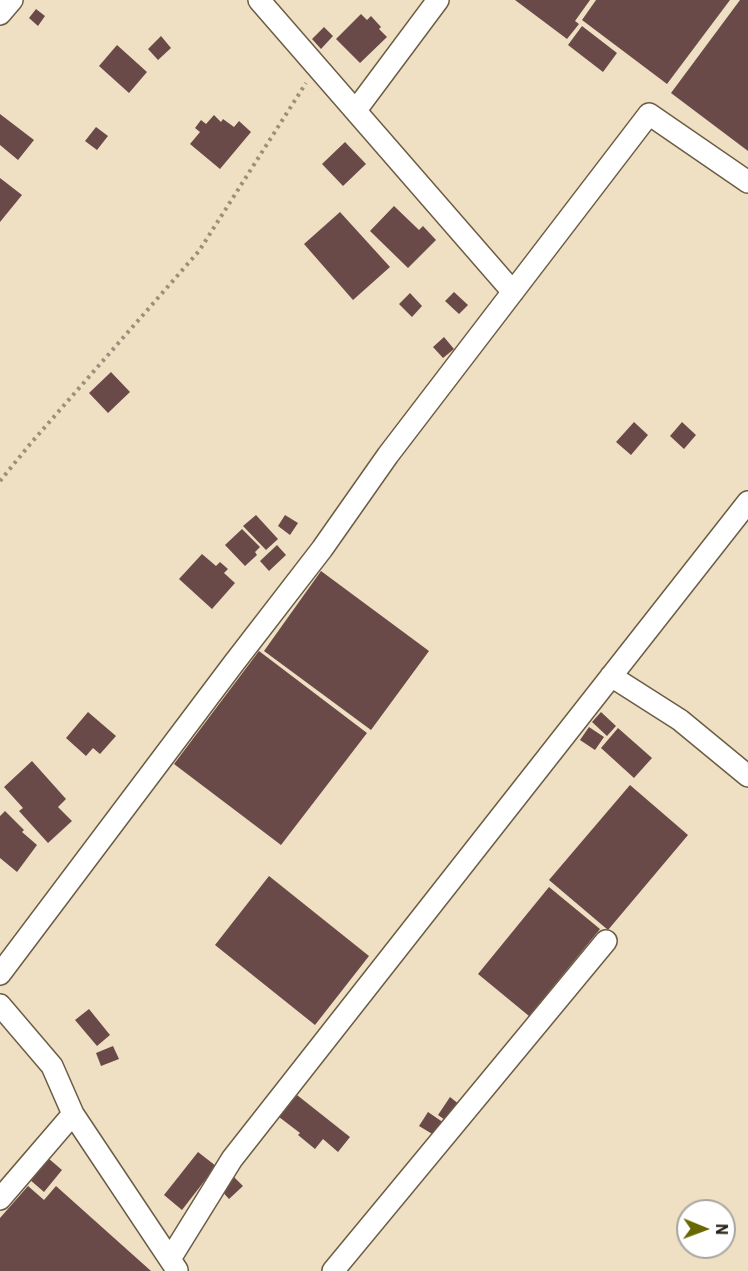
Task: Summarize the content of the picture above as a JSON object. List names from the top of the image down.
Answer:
{
  "north": "right"
}
